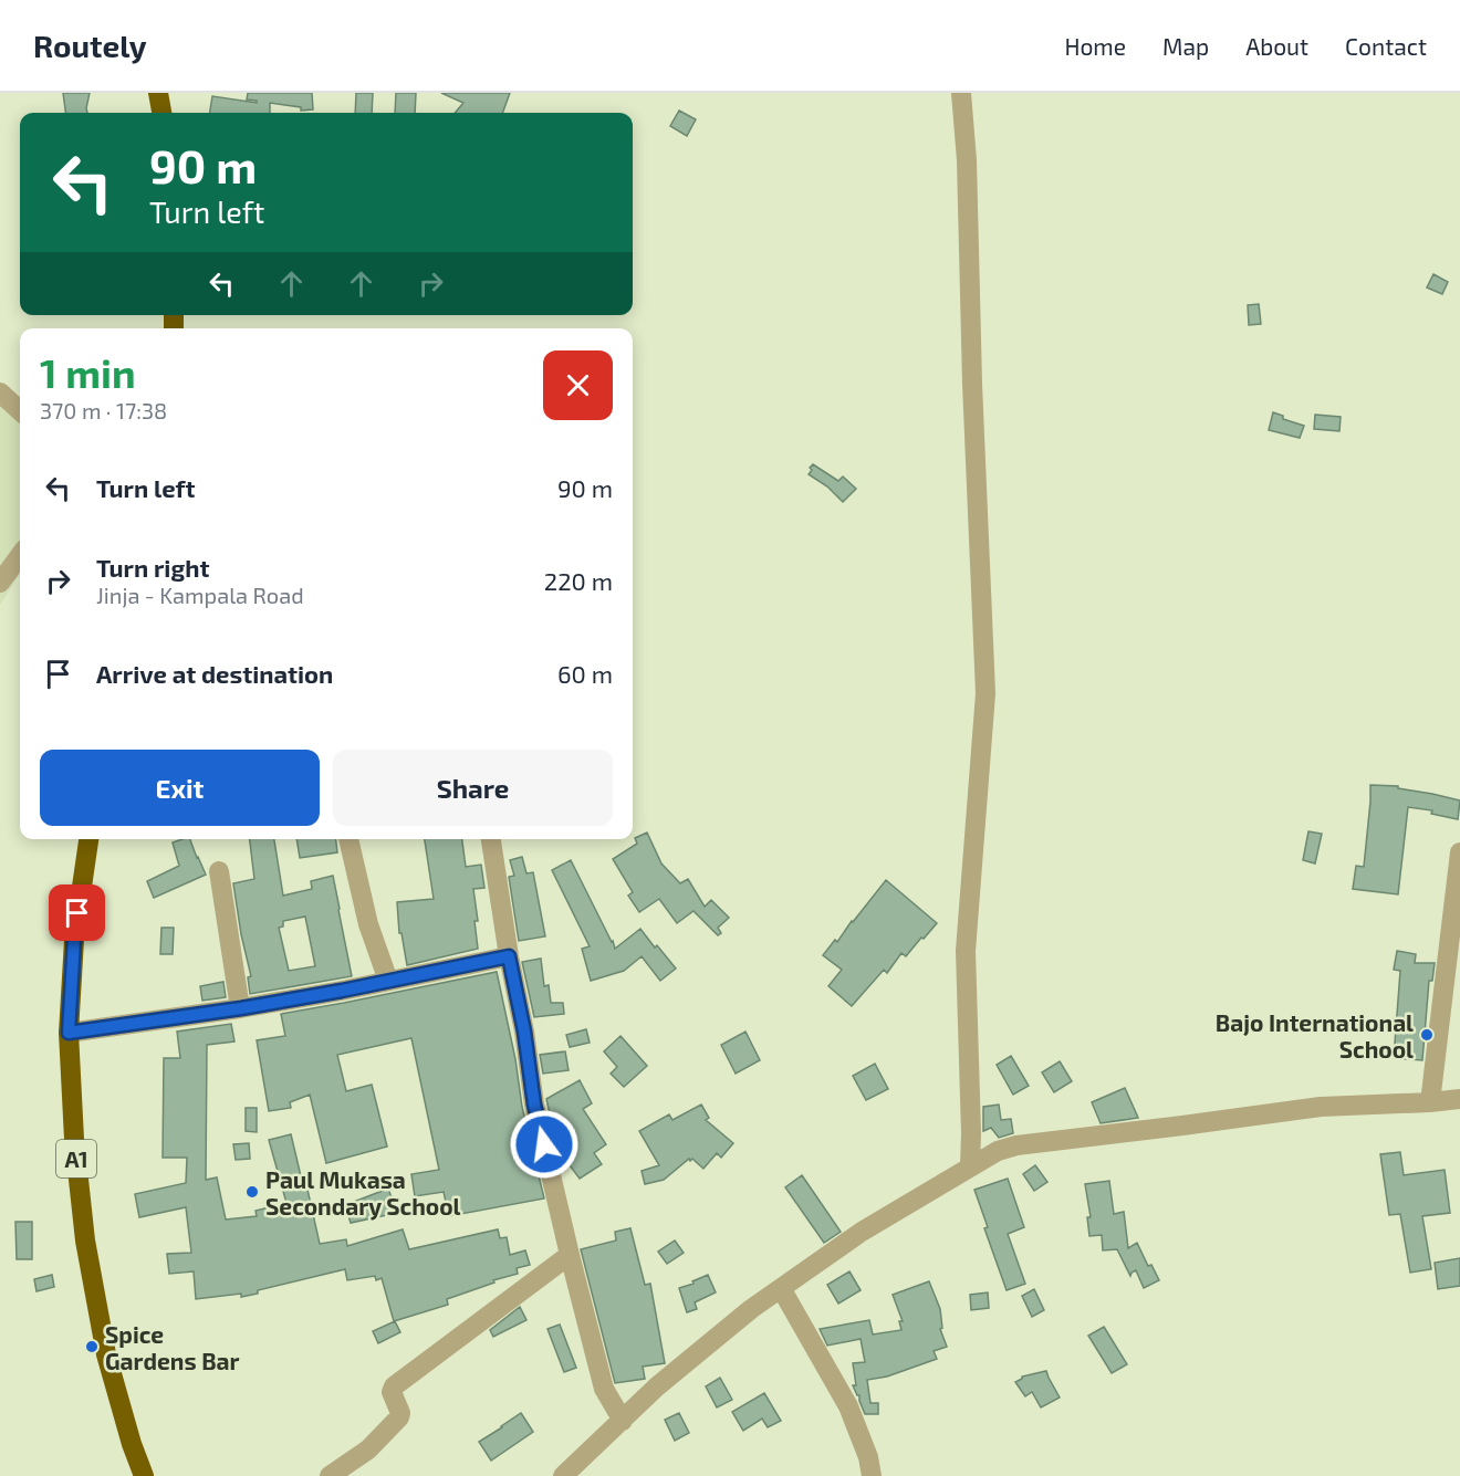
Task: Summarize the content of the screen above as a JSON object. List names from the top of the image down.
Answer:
{
  "streets": {
    "highway": ["A1"]
  },
  "places": ["Bajo International School", "Paul Mukasa Secondary School", "Spice Gardens Bar"],
  "page": {
    "header": "Routely",
    "nav": [
      "Home",
      "Map",
      "About",
      "Contact"
    ],
    "turn": ["90 m", "Turn left"],
    "heading": ["1 min", "370 m · 17:38"],
    "list": [
      {
        "name": "Turn left",
        "value": "90 m"
      },
      {
        "name": "Turn right",
        "note": "Jinja - Kampala Road",
        "value": "220 m"
      },
      {
        "name": "Arrive at destination",
        "value": "60 m"
      }
    ],
    "buttons": ["Exit", "Share"]
  }
}
